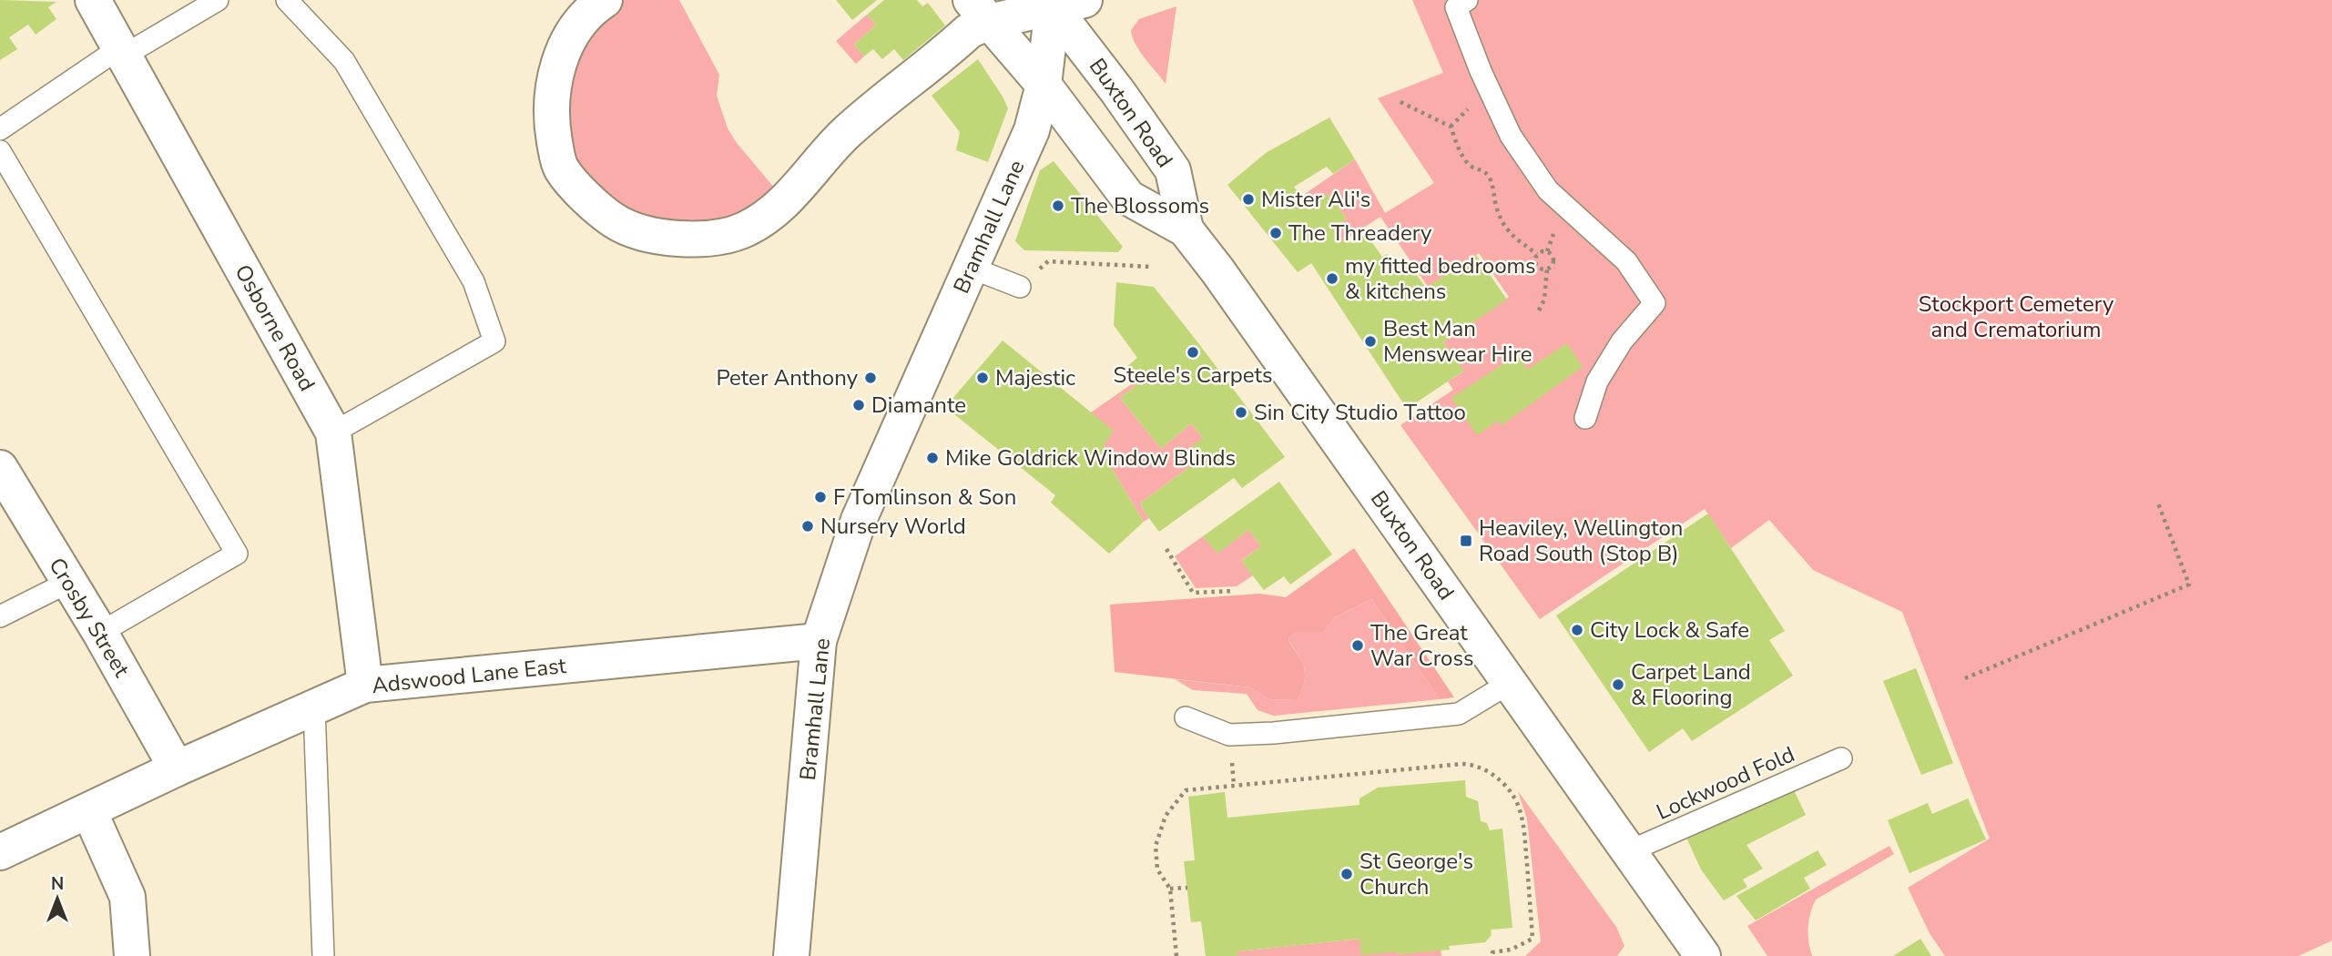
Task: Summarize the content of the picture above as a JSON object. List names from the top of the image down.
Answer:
{
  "streets": {
    "main road": [
      "Buxton Road",
      "Bramhall Lane",
      "Osborne Road",
      "Crosby Street",
      "Adswood Lane East"
    ],
    "lane": ["Lockwood Fold"]
  },
  "crossings": [
    ["Buxton Road", "Bramhall Lane"],
    ["Buxton Road", "Lockwood Fold"],
    ["Bramhall Lane", "Adswood Lane East"],
    ["Osborne Road", "Adswood Lane East"],
    ["Crosby Street", "Adswood Lane East"]
  ],
  "parks": ["Stockport Cemetery and Crematorium"],
  "places": {
    "other": [
      "Mister Ali's",
      "The Blossoms",
      "The Threadery",
      "my fitted bedrooms & kitchens",
      "Best Man Menswear Hire",
      "Steele's Carpets",
      "Peter Anthony",
      "Majestic",
      "Diamante",
      "Sin City Studio Tattoo",
      "Mike Goldrick Window Blinds",
      "F Tomlinson & Son",
      "Nursery World",
      "City Lock & Safe",
      "The Great War Cross",
      "Carpet Land & Flooring",
      "St George's Church"
    ],
    "transit": ["Heaviley, Wellington Road South (Stop B)"]
  },
  "north": "top"
}
